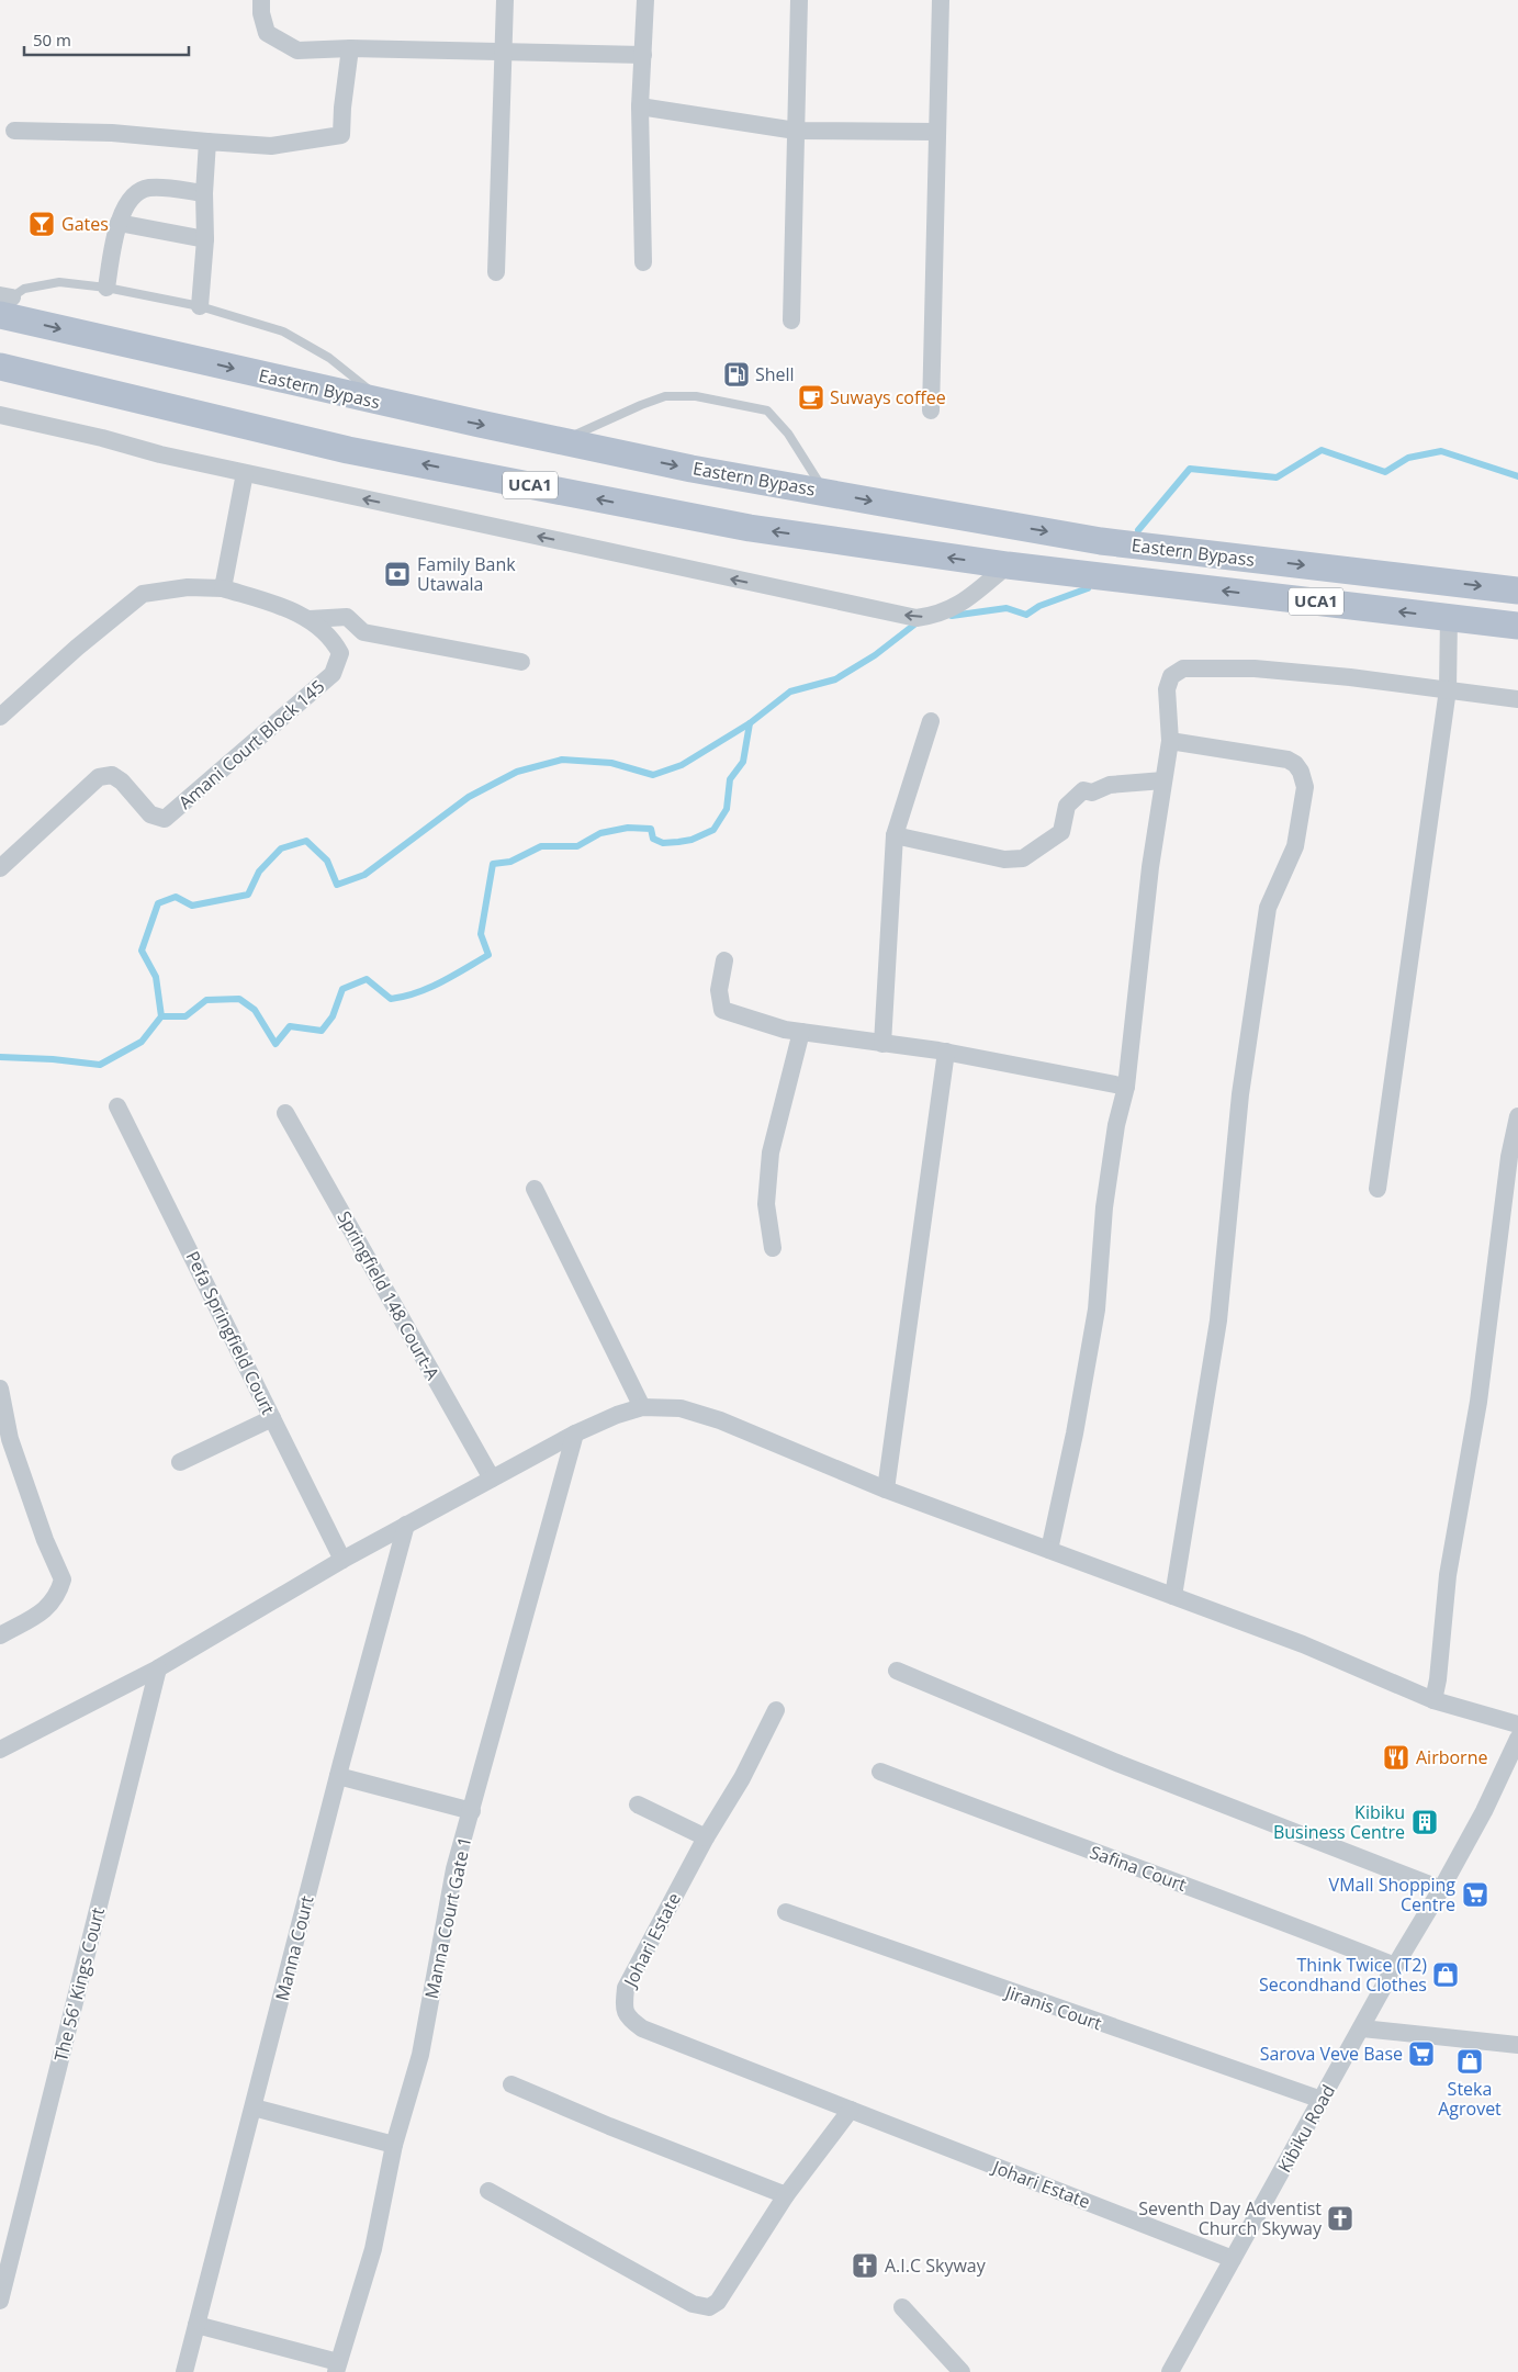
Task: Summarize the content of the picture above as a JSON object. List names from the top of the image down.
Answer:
{
  "streets": {
    "main road": ["Eastern Bypass", "UCA1"],
    "street": [
      "Amani Court Block 145",
      "Springfield 148 Court-A",
      "Pefa Springfield Court",
      "Safina Court",
      "Manna Court Gate 1",
      "Johari Estate",
      "Manna Court",
      "The 56' Kings Court",
      "Jiranis Court",
      "Kibiku Road"
    ]
  },
  "crossings": [
    ["Safina Court", "Kibiku Road"],
    ["Johari Estate", "Kibiku Road"],
    ["Jiranis Court", "Kibiku Road"]
  ],
  "places": {
    "bar": ["Gates"],
    "fuel station": ["Shell"],
    "cafe": ["Suways coffee"],
    "bank": ["Family Bank Utawala"],
    "restaurant": ["Airborne"],
    "building": ["Kibiku Business Centre"],
    "supermarket": ["VMall Shopping Centre", "Sarova Veve Base"],
    "shop": ["Think Twice (T2) Secondhand Clothes", "Steka Agrovet"],
    "church": ["Seventh Day Adventist Church Skyway", "A.I.C Skyway"]
  },
  "scale_bar": "50 m"
}
